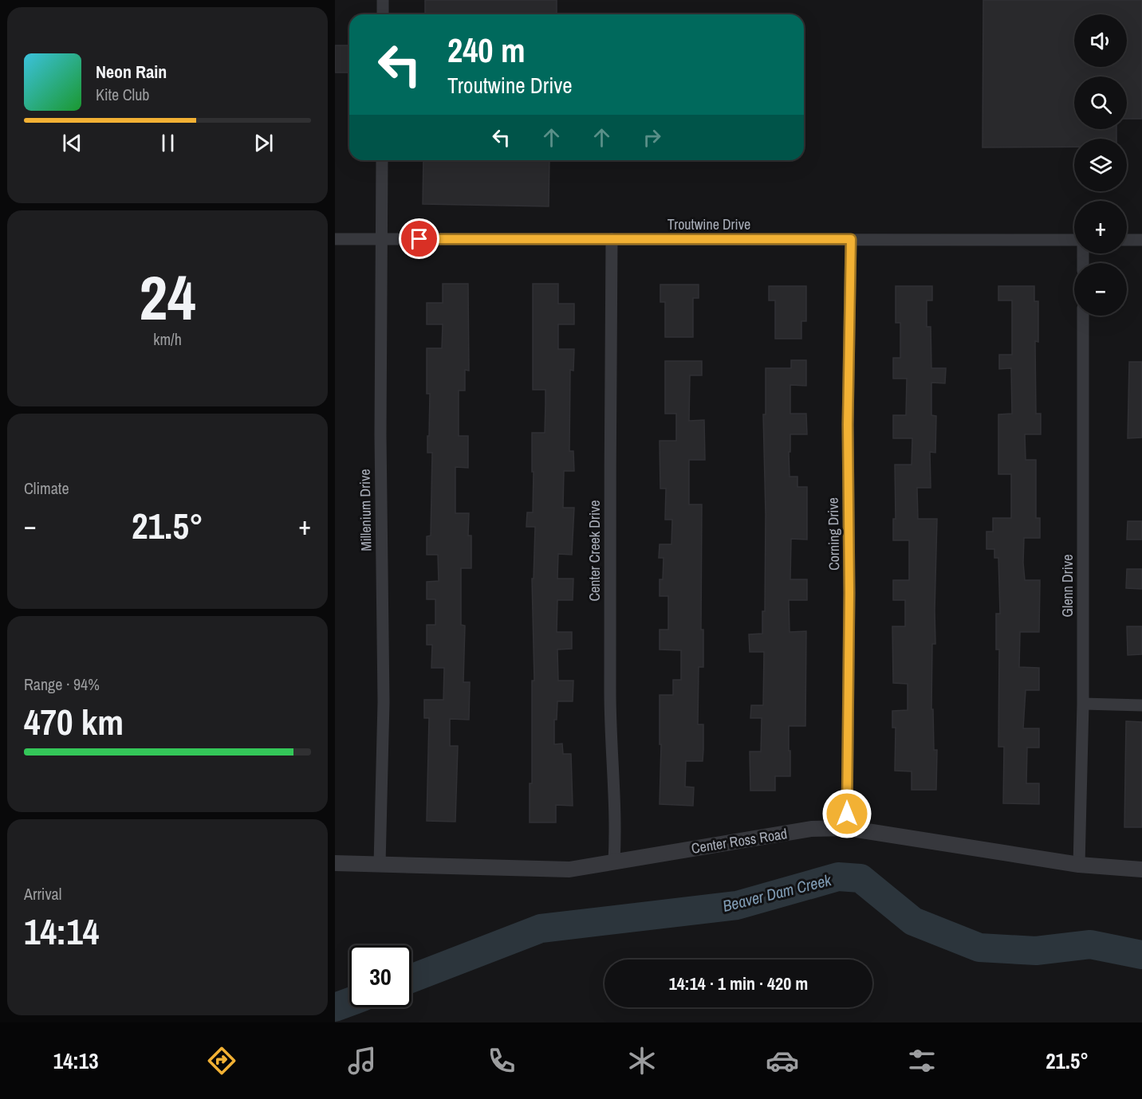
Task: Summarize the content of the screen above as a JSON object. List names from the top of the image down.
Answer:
{
  "streets": {
    "street": [
      "Troutwine Drive",
      "Millenium Drive",
      "Corning Drive",
      "Center Creek Drive",
      "Glenn Drive",
      "Center Ross Road"
    ]
  },
  "crossings": [
    ["Troutwine Drive", "Millenium Drive"],
    ["Troutwine Drive", "Corning Drive"],
    ["Troutwine Drive", "Center Creek Drive"],
    ["Millenium Drive", "Center Ross Road"],
    ["Corning Drive", "Center Ross Road"],
    ["Center Creek Drive", "Center Ross Road"],
    ["Glenn Drive", "Center Ross Road"]
  ],
  "water": ["Beaver Dam Creek"],
  "page": {
    "map_buttons": ["+", "−"],
    "turn": ["240 m", "Troutwine Drive"],
    "song": ["Neon Rain", "Kite Club"],
    "tile": [
      ["24", "km/h"],
      "Climate",
      ["Range · 94%", "470 km"],
      ["Arrival", "14:14"]
    ],
    "heat": ["−", "21.5°", "+"],
    "limit": "30",
    "trip": "14:14 · 1 min · 420 m",
    "tabs": ["14:13", "21.5°"]
  }
}
